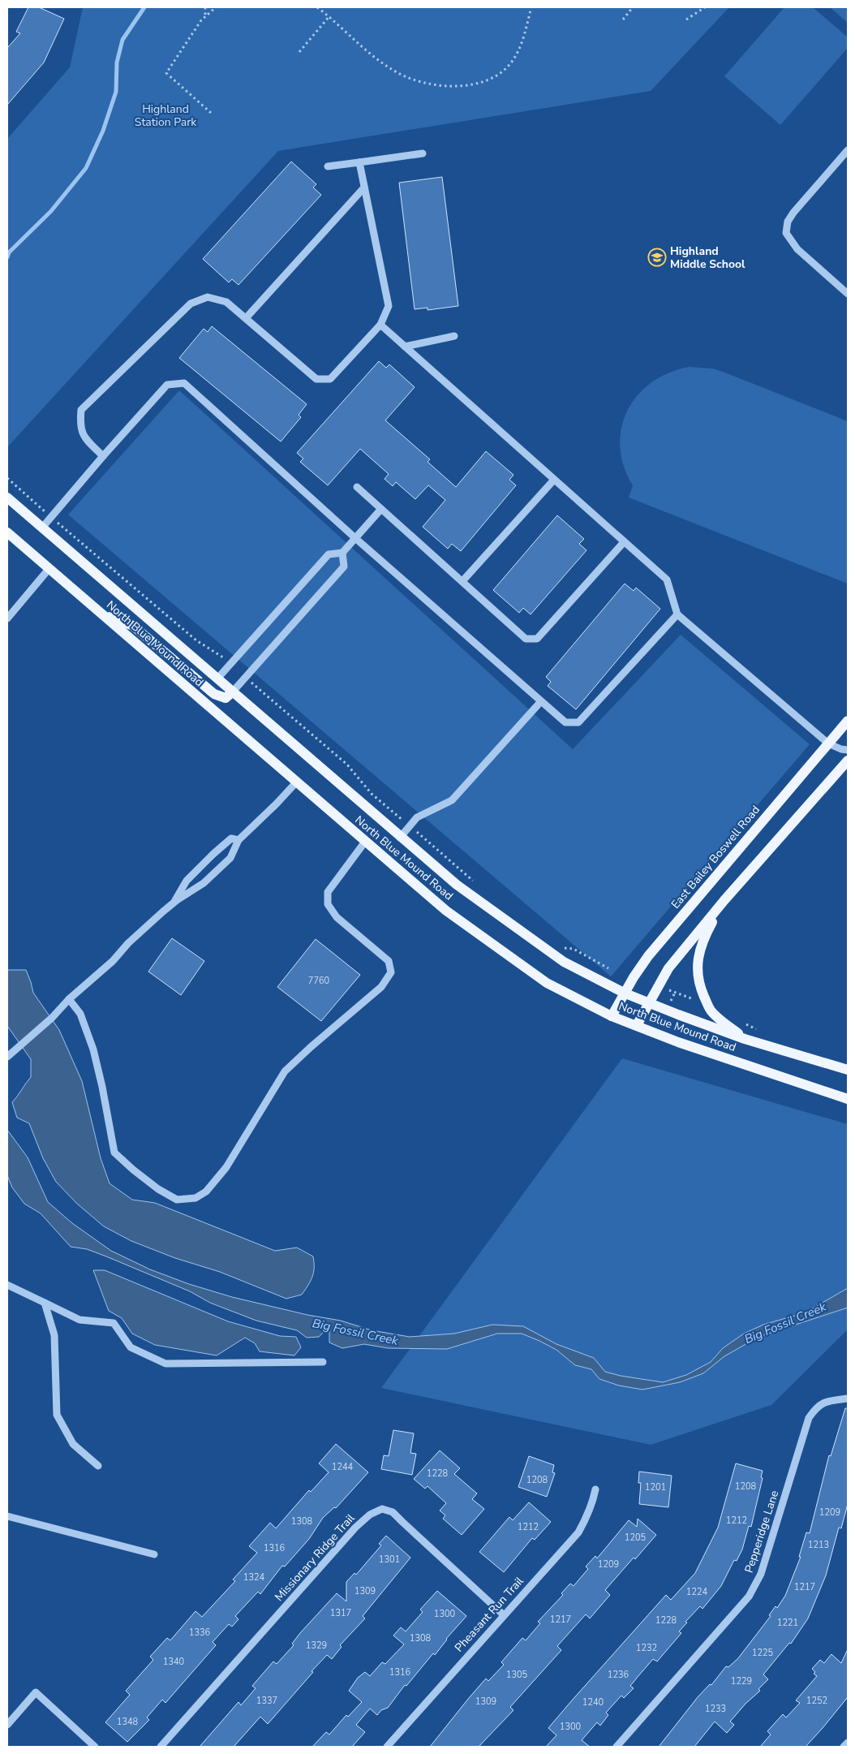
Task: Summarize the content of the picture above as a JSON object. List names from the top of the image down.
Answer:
{
  "streets": {
    "main road": ["North Blue Mound Road", "East Bailey Boswell Road"],
    "street": ["Pepperidge Lane", "Missionary Ridge Trail", "Pheasant Run Trail"]
  },
  "crossings": [
    ["North Blue Mound Road", "East Bailey Boswell Road"],
    ["Missionary Ridge Trail", "Pheasant Run Trail"]
  ],
  "water": ["Big Fossil Creek"],
  "parks": ["Highland Station Park"],
  "places": {
    "school or university": ["Highland Middle School"]
  },
  "house_numbers": [
    "7760",
    "1244",
    "1228",
    "1208",
    "1208",
    "1201",
    "1209",
    "1212",
    "1308",
    "1212",
    "1205",
    "1213",
    "1316",
    "1301",
    "1209",
    "1324",
    "1217",
    "1309",
    "1224",
    "1317",
    "1300",
    "1217",
    "1228",
    "1221",
    "1336",
    "1308",
    "1329",
    "1232",
    "1225",
    "1340",
    "1316",
    "1305",
    "1236",
    "1229",
    "1337",
    "1252",
    "1309",
    "1240",
    "1233",
    "1348",
    "1300"
  ]
}
